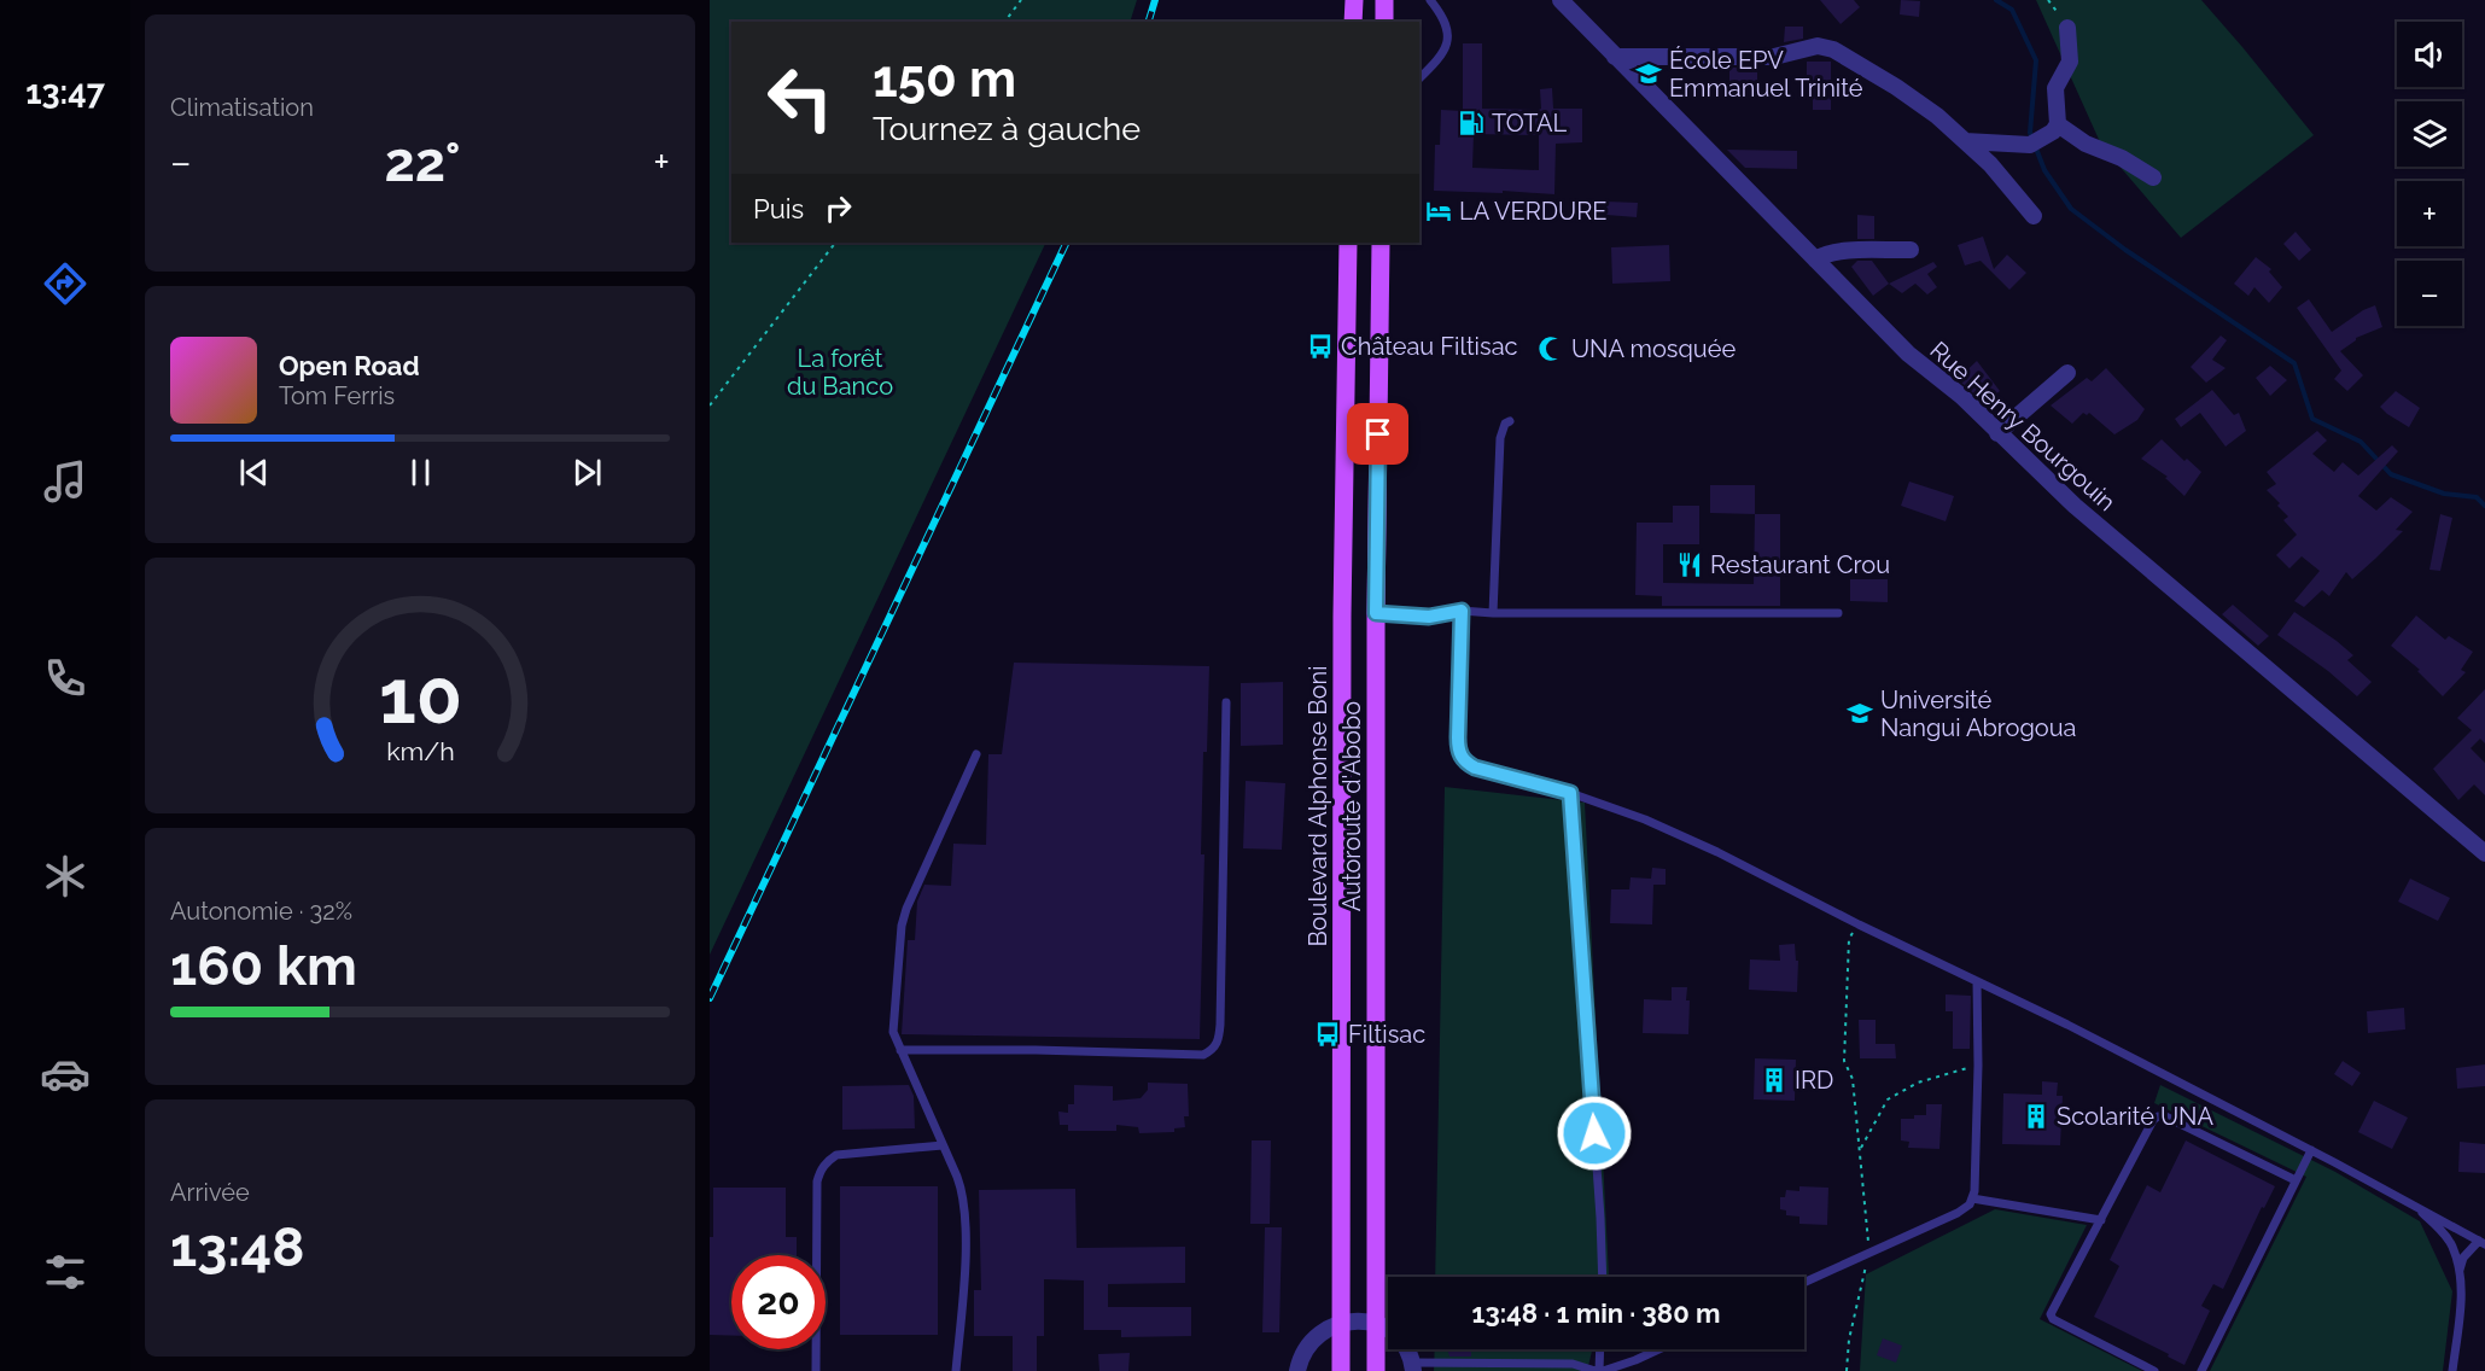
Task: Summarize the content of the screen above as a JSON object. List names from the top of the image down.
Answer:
{
  "streets": {
    "main road": ["Boulevard Alphonse Boni", "Autoroute d'Abobo"],
    "street": ["Rue Henry Bourgouin"]
  },
  "parks": ["La forêt du Banco"],
  "places": {
    "school or university": ["École EPV Emmanuel Trinité", "Université Nangui Abrogoua"],
    "fuel station": ["TOTAL"],
    "hotel": ["LA VERDURE"],
    "bus stop": ["Château Filtisac", "Filtisac"],
    "mosque": ["UNA mosquée"],
    "restaurant": ["Restaurant Crou"],
    "building": ["IRD", "Scolarité UNA"]
  },
  "page": {
    "tabs": "13:47",
    "tile": [
      "Climatisation",
      ["Autonomie · 32%", "160 km"],
      ["Arrivée", "13:48"]
    ],
    "map_buttons": ["+", "−"],
    "turn": ["150 m", "Tournez à gauche"],
    "heat": ["−", "22°", "+"],
    "then": "Puis",
    "song": ["Open Road", "Tom Ferris"],
    "limit": "20",
    "trip": "13:48 · 1 min · 380 m",
    "gauge": ["10", "km/h"]
  }
}
